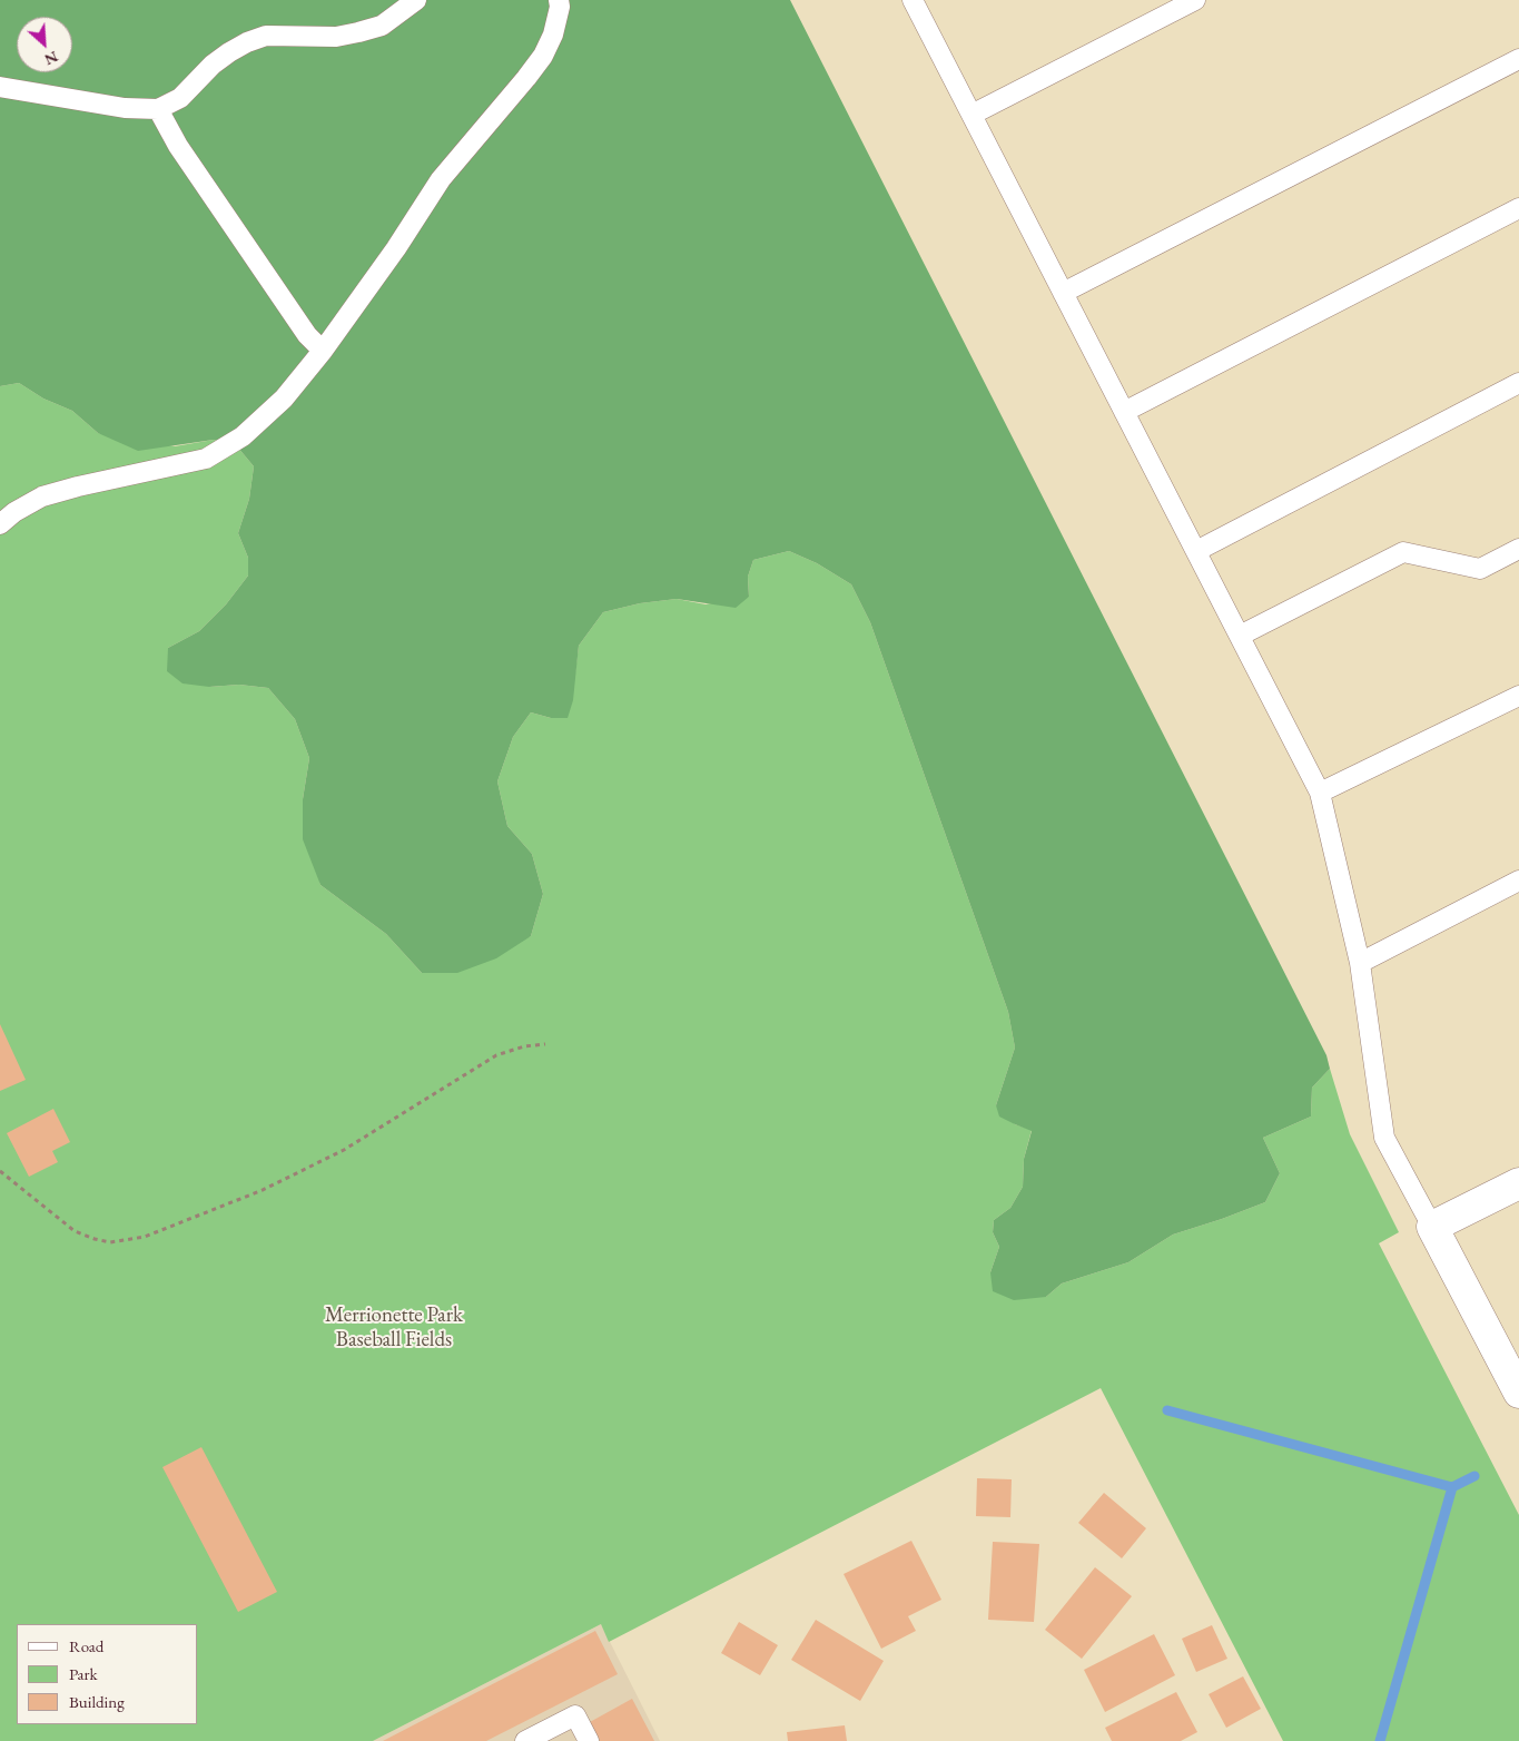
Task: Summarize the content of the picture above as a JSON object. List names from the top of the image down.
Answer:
{
  "parks": ["Merrionette Park Baseball Fields"],
  "legend": ["Road", "Park", "Building"],
  "north": "bottom right"
}
